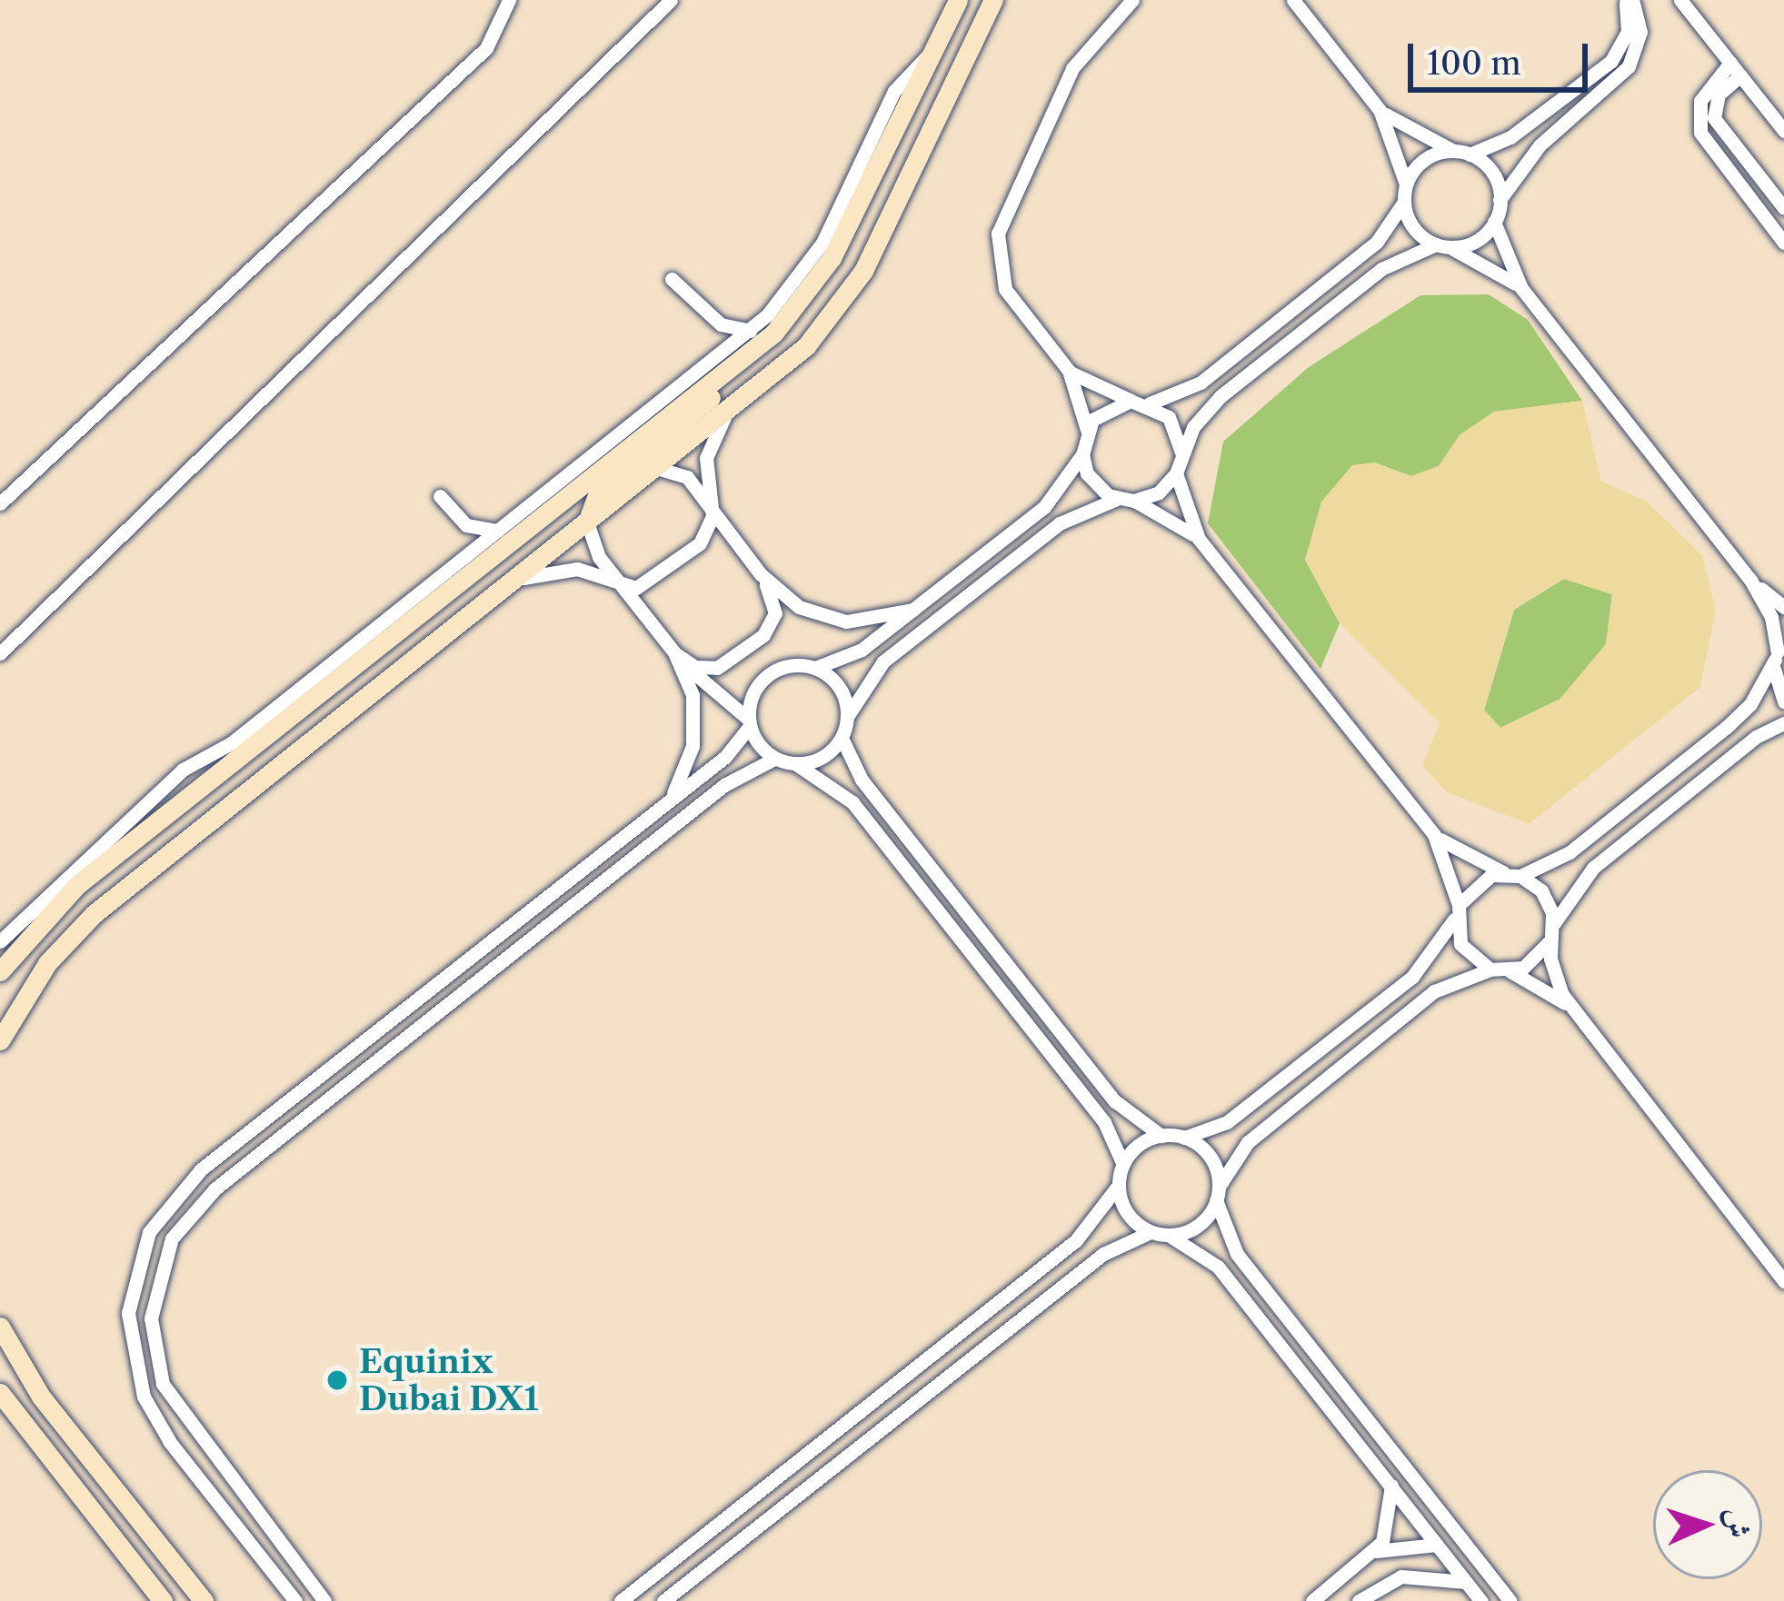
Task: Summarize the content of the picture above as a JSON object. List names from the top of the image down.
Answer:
{
  "places": ["Equinix Dubai DX1"],
  "scale_bar": "100 m",
  "north": "right"
}
